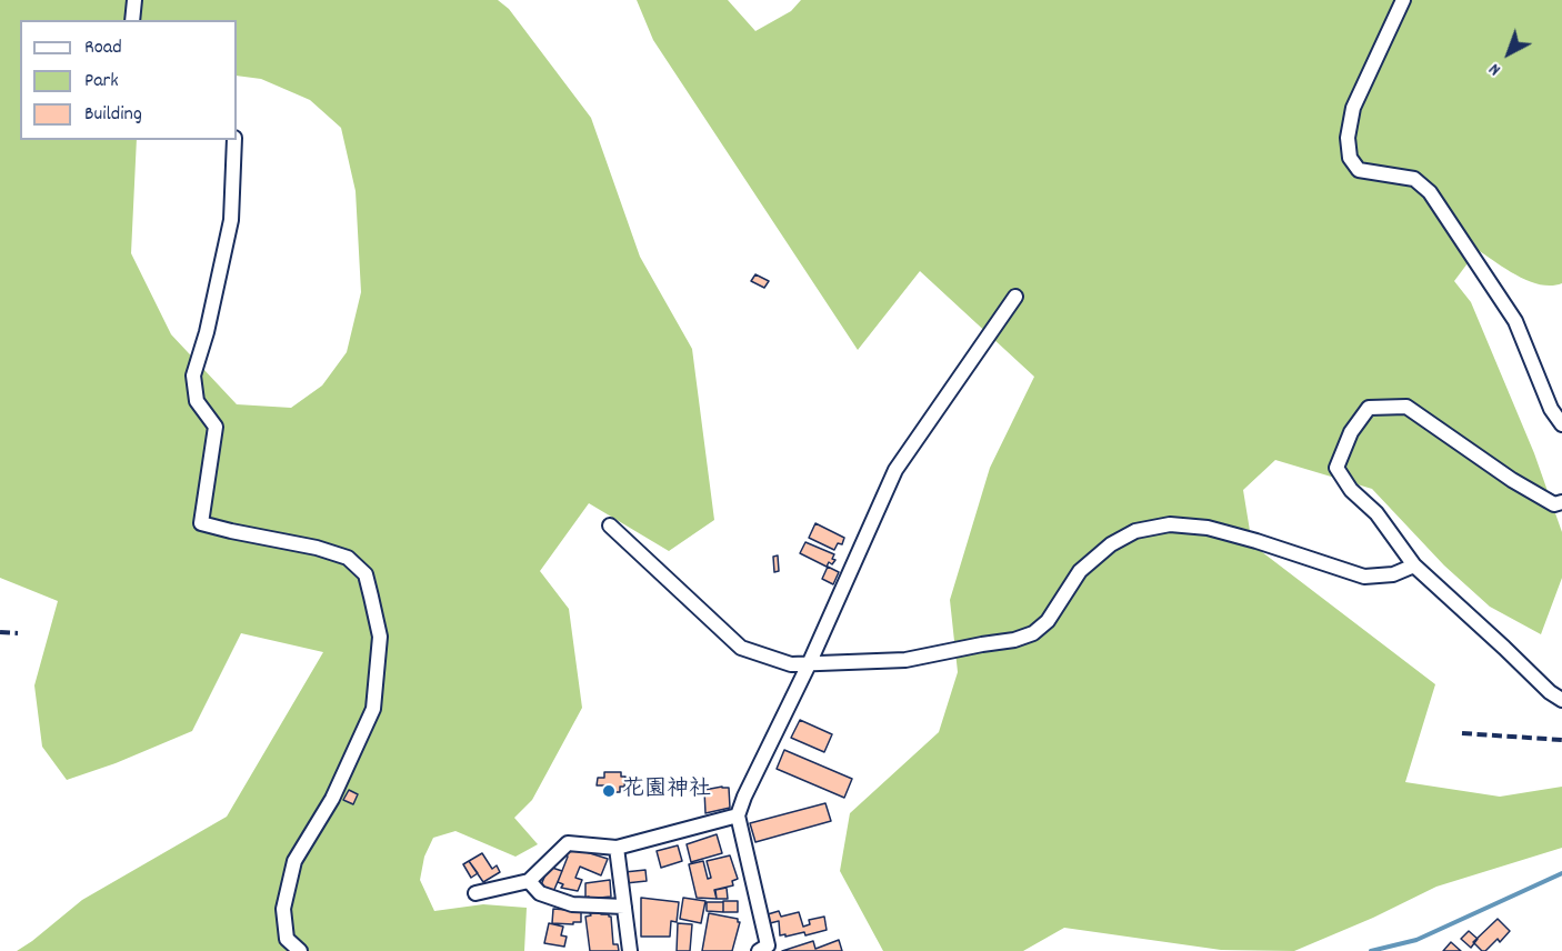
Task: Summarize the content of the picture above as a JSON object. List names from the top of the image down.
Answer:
{
  "places": ["花園神社"],
  "legend": ["Road", "Park", "Building"],
  "north": "bottom left"
}
